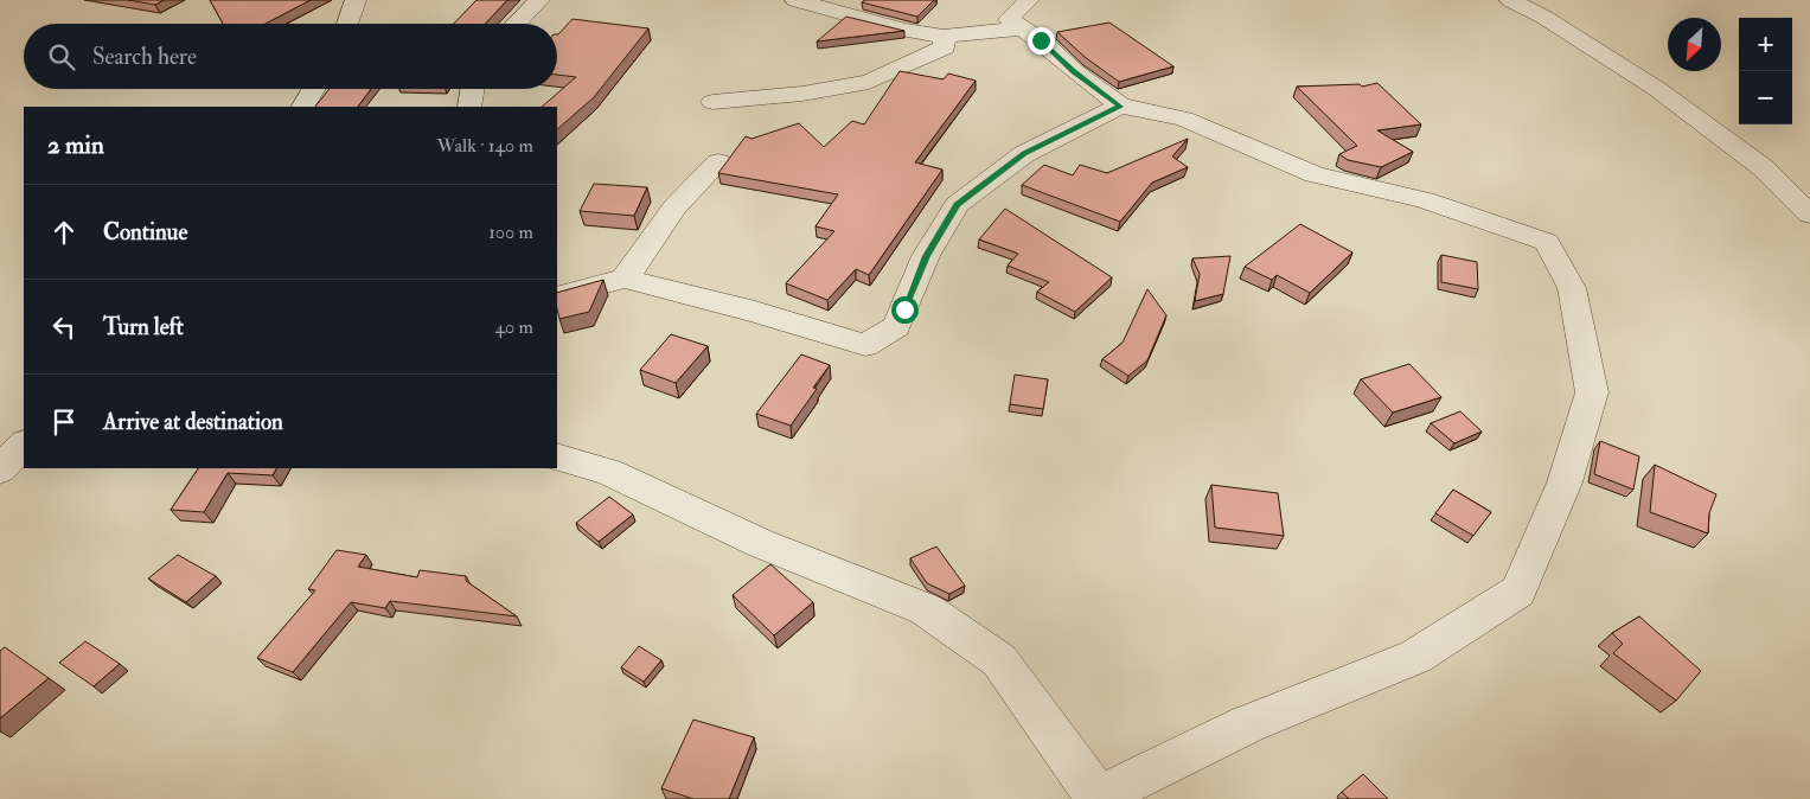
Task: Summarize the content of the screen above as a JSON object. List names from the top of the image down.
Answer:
{
  "north": "bottom left",
  "page": {
    "map_buttons": ["+", "−"],
    "search": "Search here",
    "heading": ["2 min", "Walk · 140 m"],
    "list": [
      ["Continue", "100 m"],
      ["Turn left", "40 m"],
      "Arrive at destination"
    ]
  }
}
